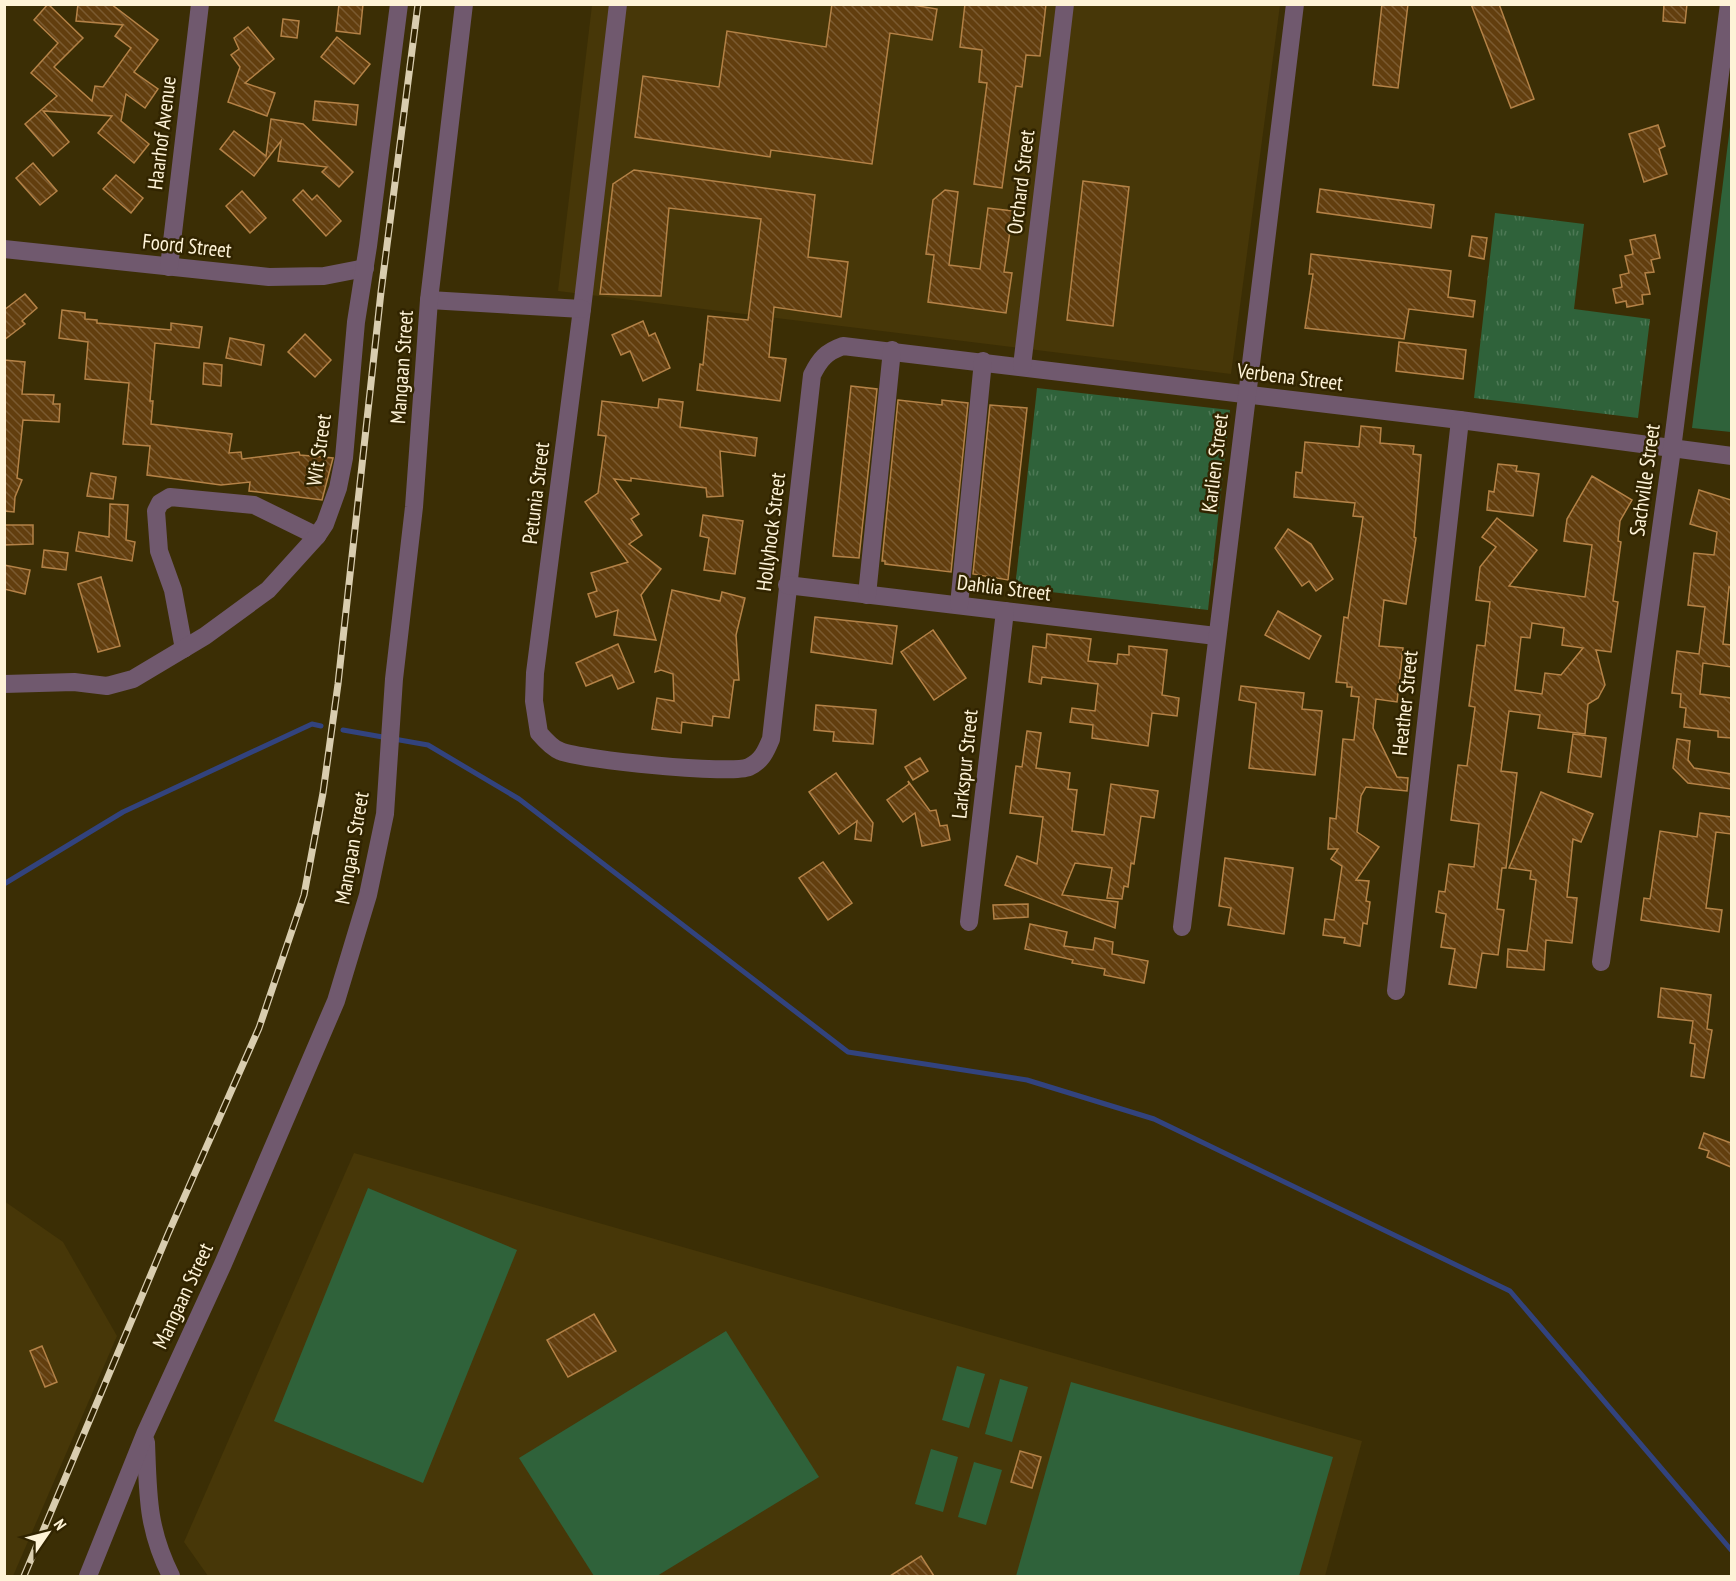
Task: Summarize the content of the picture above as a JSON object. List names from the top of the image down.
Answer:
{
  "streets": {
    "street": [
      "Haarhof Avenue",
      "Orchard Street",
      "Foord Street",
      "Mangaan Street",
      "Verbena Street",
      "Wit Street",
      "Karlien Street",
      "Sachville Street",
      "Petunia Street",
      "Hollyhock Street",
      "Dahlia Street",
      "Heather Street",
      "Larkspur Street"
    ]
  },
  "crossings": [
    ["Haarhof Avenue", "Foord Street"],
    ["Orchard Street", "Verbena Street"],
    ["Foord Street", "Wit Street"],
    ["Verbena Street", "Karlien Street"],
    ["Verbena Street", "Sachville Street"],
    ["Verbena Street", "Hollyhock Street"],
    ["Verbena Street", "Heather Street"],
    ["Karlien Street", "Dahlia Street"],
    ["Petunia Street", "Hollyhock Street"],
    ["Hollyhock Street", "Dahlia Street"],
    ["Dahlia Street", "Larkspur Street"]
  ],
  "north": "top right"
}
